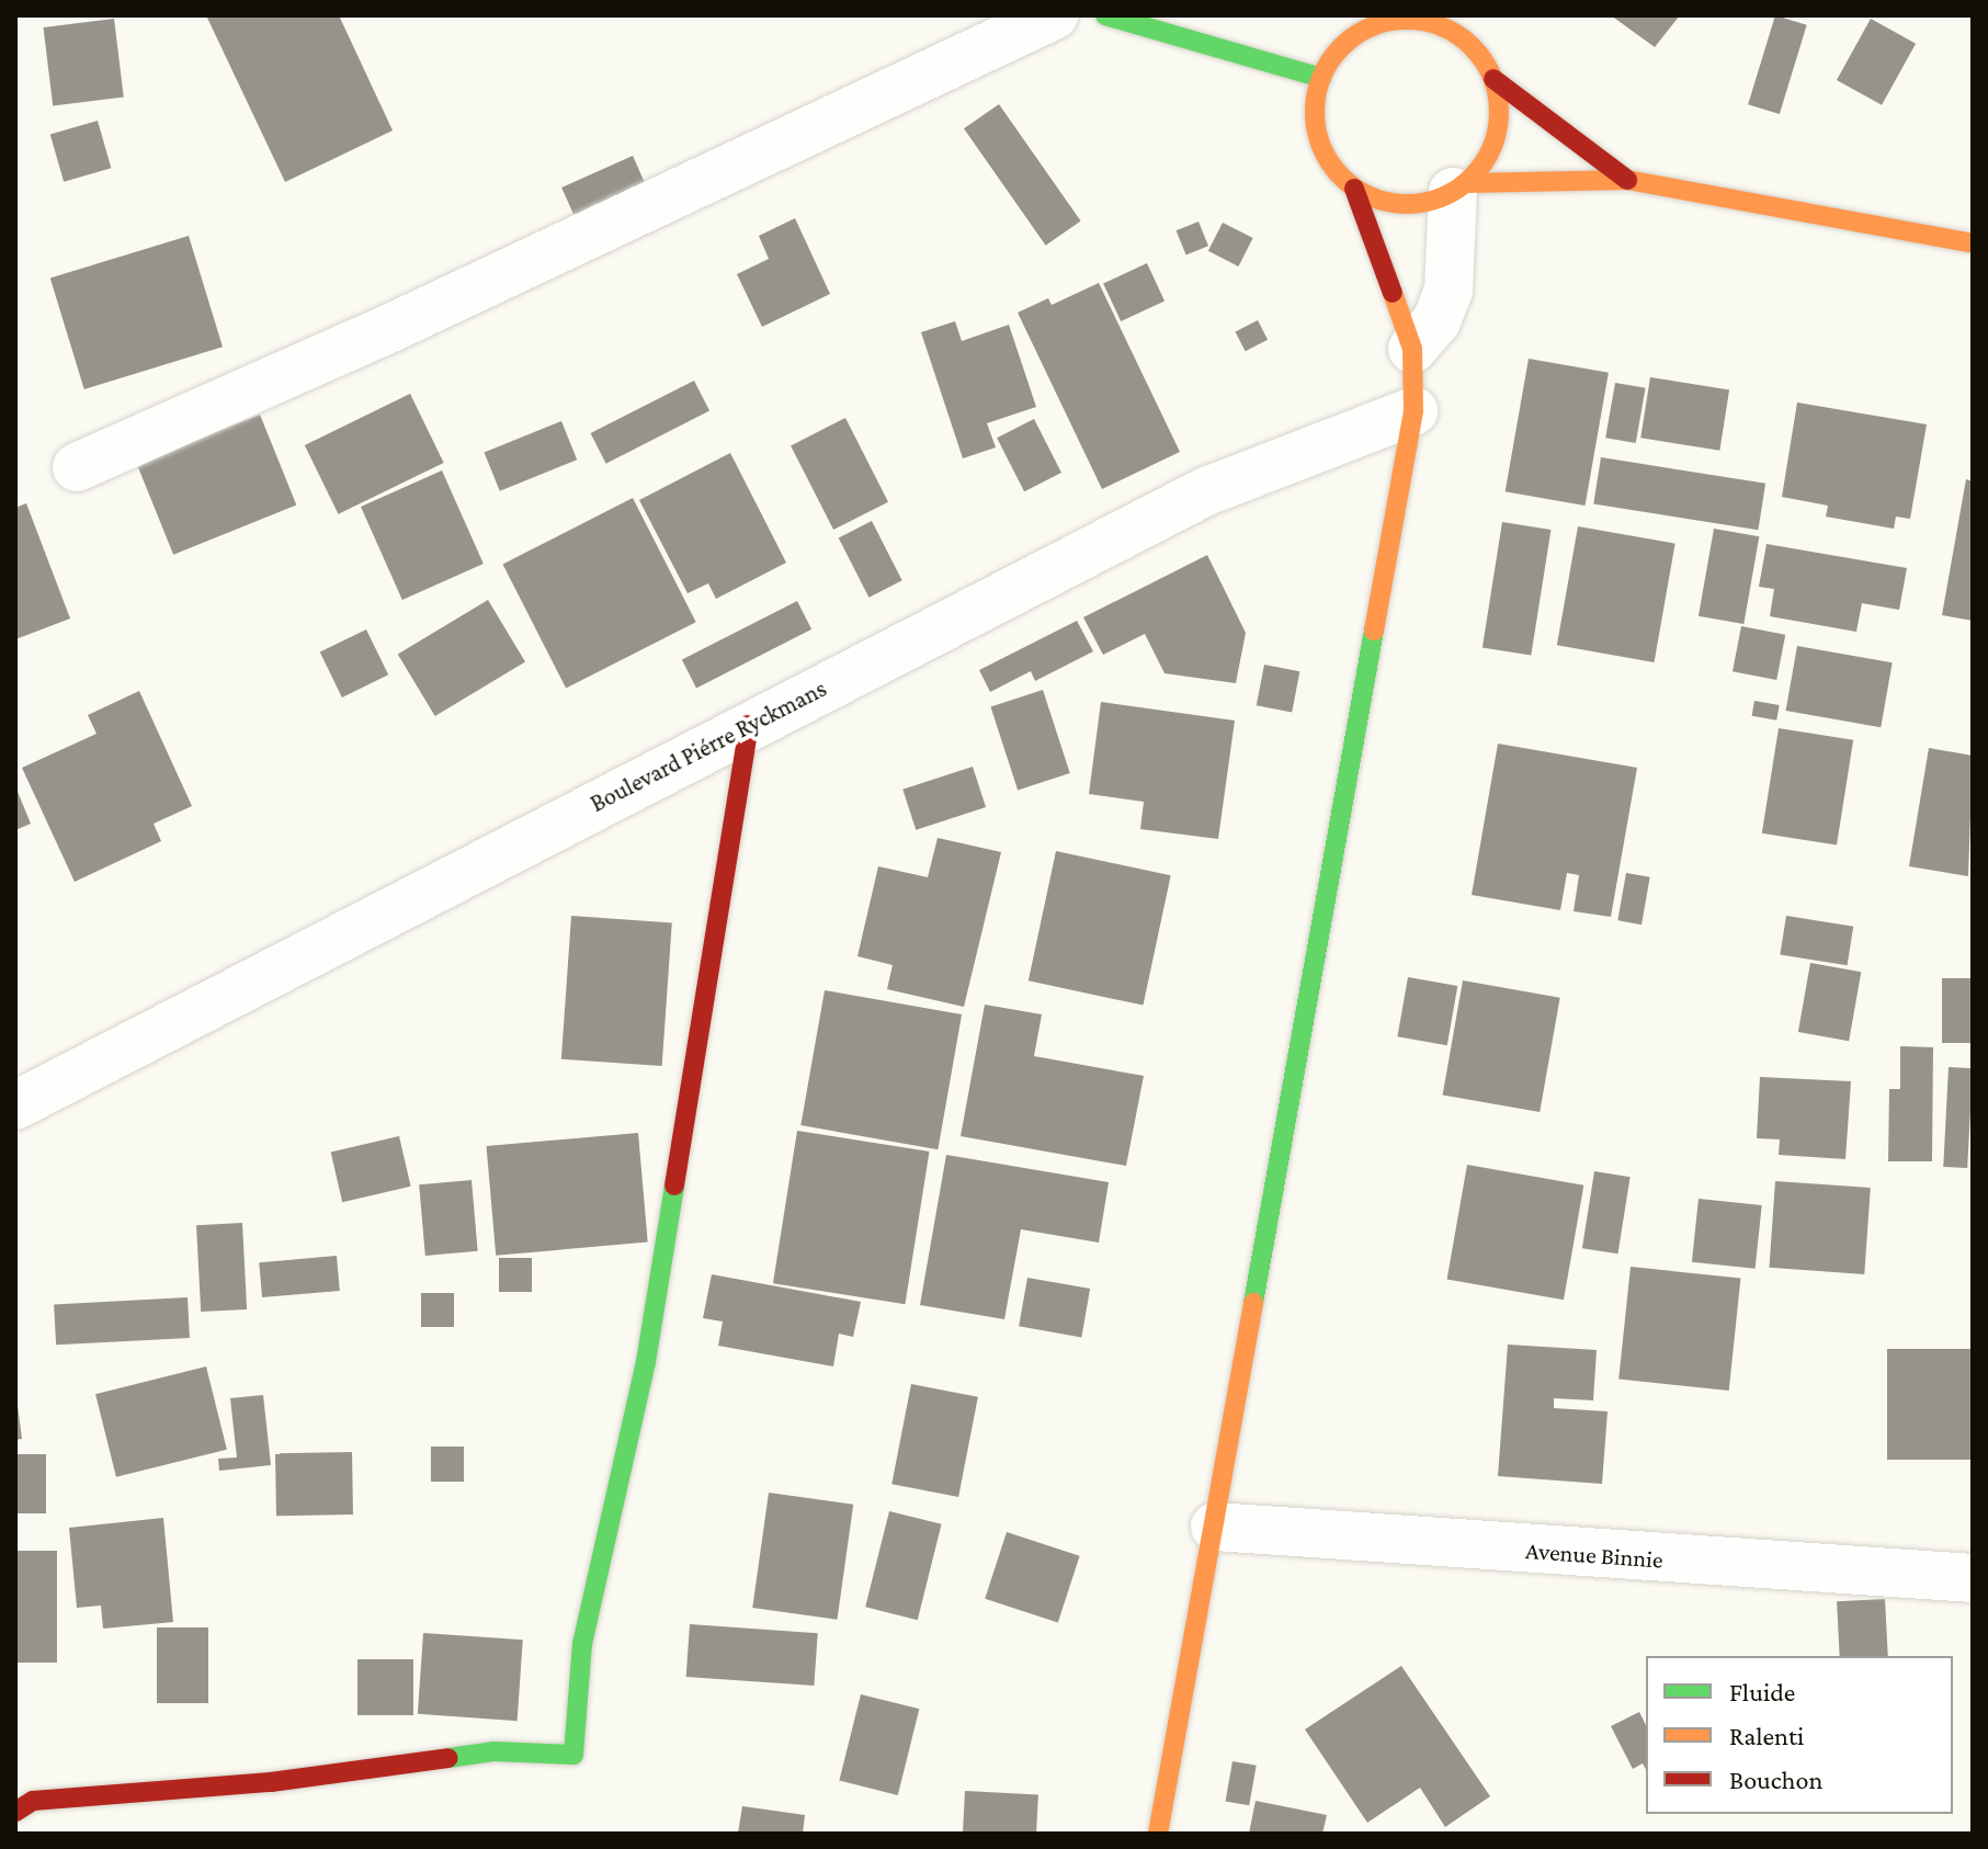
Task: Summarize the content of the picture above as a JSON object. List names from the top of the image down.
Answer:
{
  "streets": {
    "street": ["Boulevard Piérre Ryckmans", "Avenue Binnie"]
  },
  "legend": ["Fluide", "Ralenti", "Bouchon"]
}
